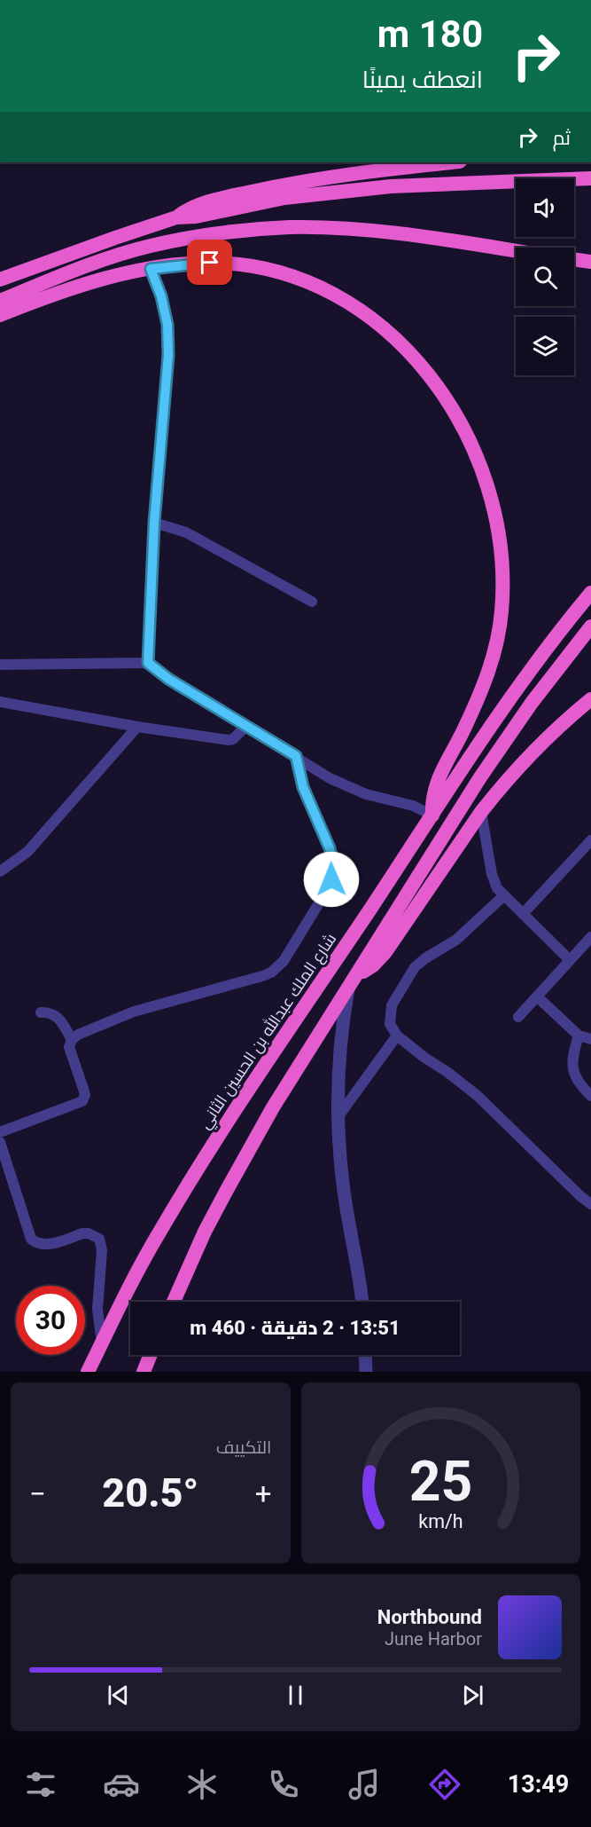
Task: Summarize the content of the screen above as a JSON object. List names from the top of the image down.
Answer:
{
  "streets": {
    "highway": ["شارع الملك عبدالله بن الحسين الثاني"]
  },
  "page": {
    "turn": ["180 m", "انعطف يمينًا"],
    "then": "ثم",
    "limit": "30",
    "trip": "13:51 · 2 دقيقة · 460 m",
    "tile": "التكييف",
    "heat": ["−", "20.5°", "+"],
    "song": ["Northbound", "June Harbor"],
    "tabs": "13:49",
    "gauge": ["25", "km/h"]
  }
}
